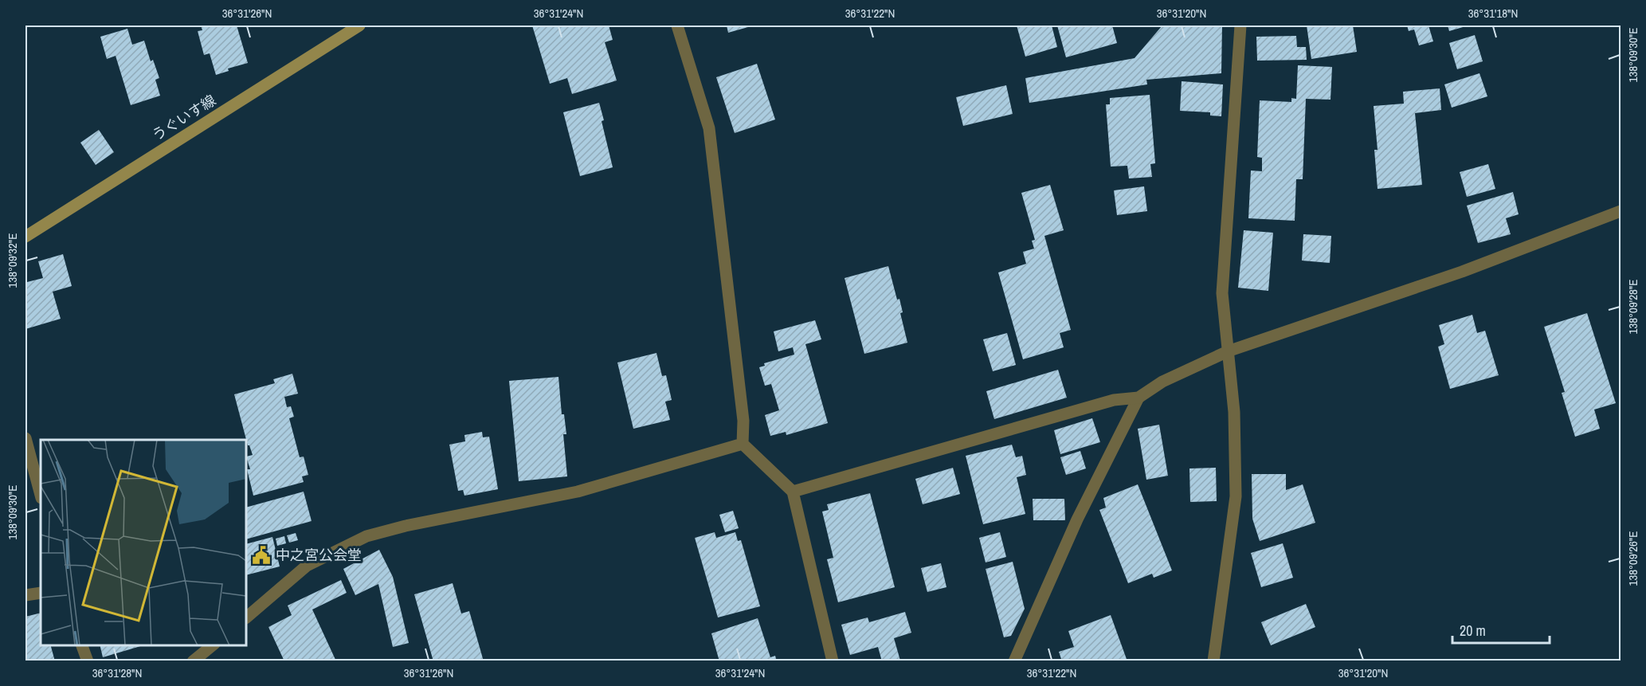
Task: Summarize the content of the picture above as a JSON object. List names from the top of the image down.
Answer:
{
  "streets": {
    "street": ["うぐいす線"]
  },
  "places": {
    "public building": ["中之宮公会堂"]
  },
  "scale_bar": "20 m",
  "coordinates": [
    "36°31'26\"N",
    "36°31'24\"N",
    "36°31'22\"N",
    "36°31'20\"N",
    "36°31'18\"N",
    "138°09'30\"E",
    "138°09'32\"E",
    "138°09'28\"E",
    "138°09'26\"E",
    "36°31'28\"N"
  ]
}
